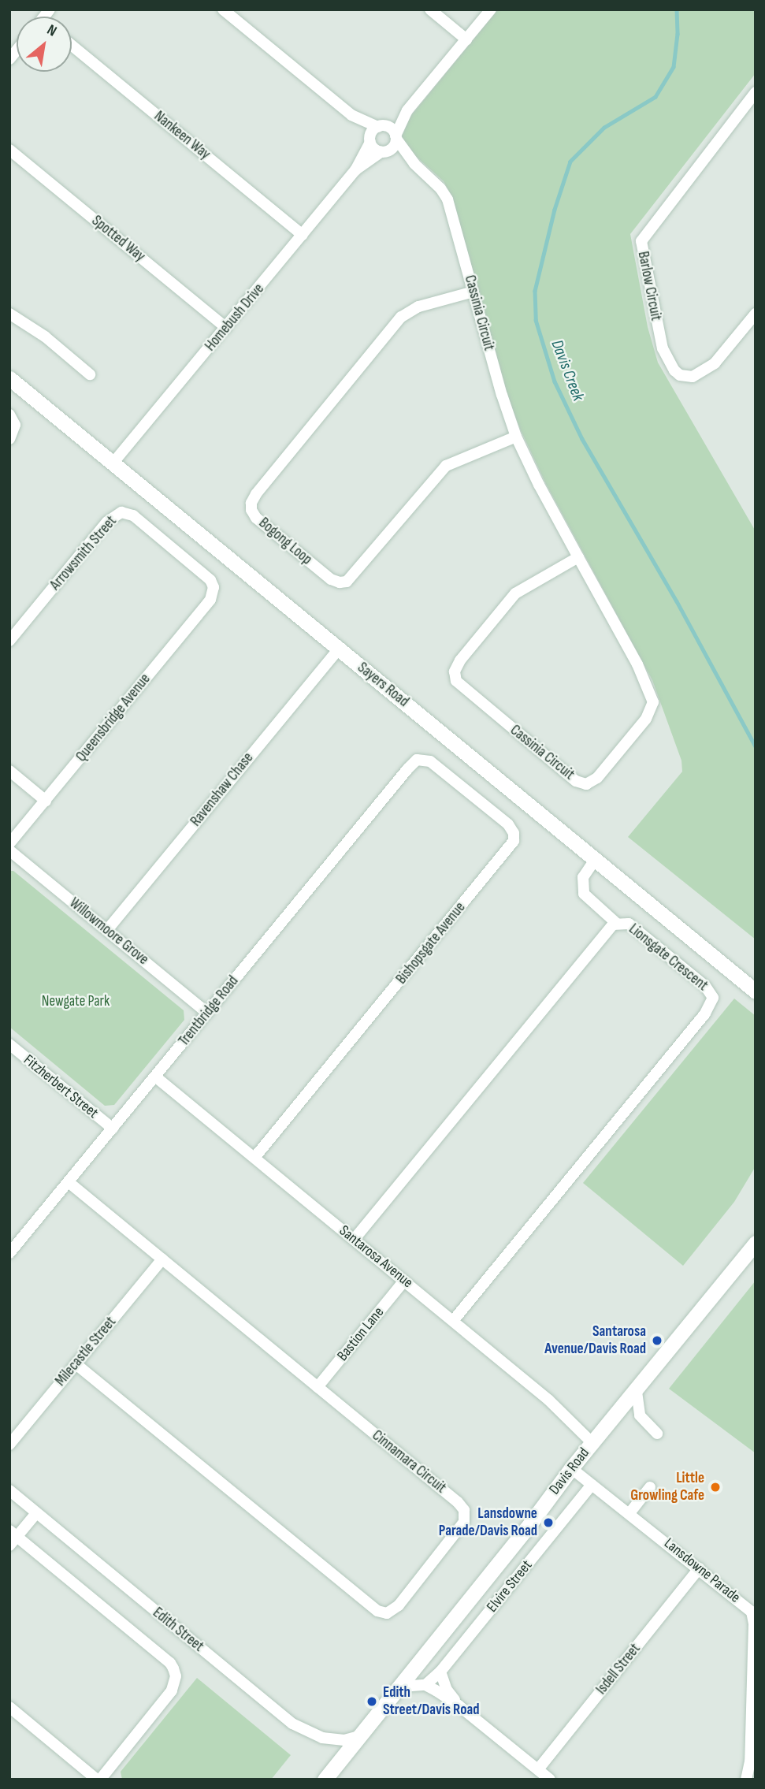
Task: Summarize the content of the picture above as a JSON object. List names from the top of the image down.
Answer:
{
  "streets": {
    "street": [
      "Nankeen Way",
      "Spotted Way",
      "Barlow Circuit",
      "Cassinia Circuit",
      "Homebush Drive",
      "Bogong Loop",
      "Arrowsmith Street",
      "Sayers Road",
      "Queensbridge Avenue",
      "Ravenshaw Chase",
      "Willowmoore Grove",
      "Bishopsgate Avenue",
      "Lionsgate Crescent",
      "Trentbridge Road",
      "Fitzherbert Street",
      "Santarosa Avenue",
      "Bastion Lane",
      "Milecastle Street",
      "Cinnamara Circuit",
      "Davis Road",
      "Lansdowne Parade",
      "Elvire Street",
      "Edith Street",
      "Isdell Street"
    ]
  },
  "crossings": [
    ["Nankeen Way", "Homebush Drive"],
    ["Spotted Way", "Homebush Drive"],
    ["Cassinia Circuit", "Homebush Drive"],
    ["Cassinia Circuit", "Bogong Loop"],
    ["Homebush Drive", "Sayers Road"],
    ["Arrowsmith Street", "Queensbridge Avenue"],
    ["Sayers Road", "Ravenshaw Chase"],
    ["Ravenshaw Chase", "Willowmoore Grove"],
    ["Willowmoore Grove", "Trentbridge Road"],
    ["Bishopsgate Avenue", "Trentbridge Road"],
    ["Bishopsgate Avenue", "Santarosa Avenue"],
    ["Lionsgate Crescent", "Santarosa Avenue"],
    ["Trentbridge Road", "Fitzherbert Street"],
    ["Trentbridge Road", "Santarosa Avenue"],
    ["Trentbridge Road", "Cinnamara Circuit"],
    ["Santarosa Avenue", "Bastion Lane"],
    ["Santarosa Avenue", "Davis Road"],
    ["Bastion Lane", "Cinnamara Circuit"],
    ["Milecastle Street", "Cinnamara Circuit"],
    ["Davis Road", "Lansdowne Parade"],
    ["Davis Road", "Edith Street"],
    ["Lansdowne Parade", "Elvire Street"],
    ["Lansdowne Parade", "Isdell Street"]
  ],
  "water": ["Davis Creek"],
  "parks": ["Newgate Park"],
  "places": [
    "Santarosa Avenue/Davis Road",
    "Little Growling Cafe",
    "Lansdowne Parade/Davis Road",
    "Edith Street/Davis Road"
  ],
  "north": "top right"
}
